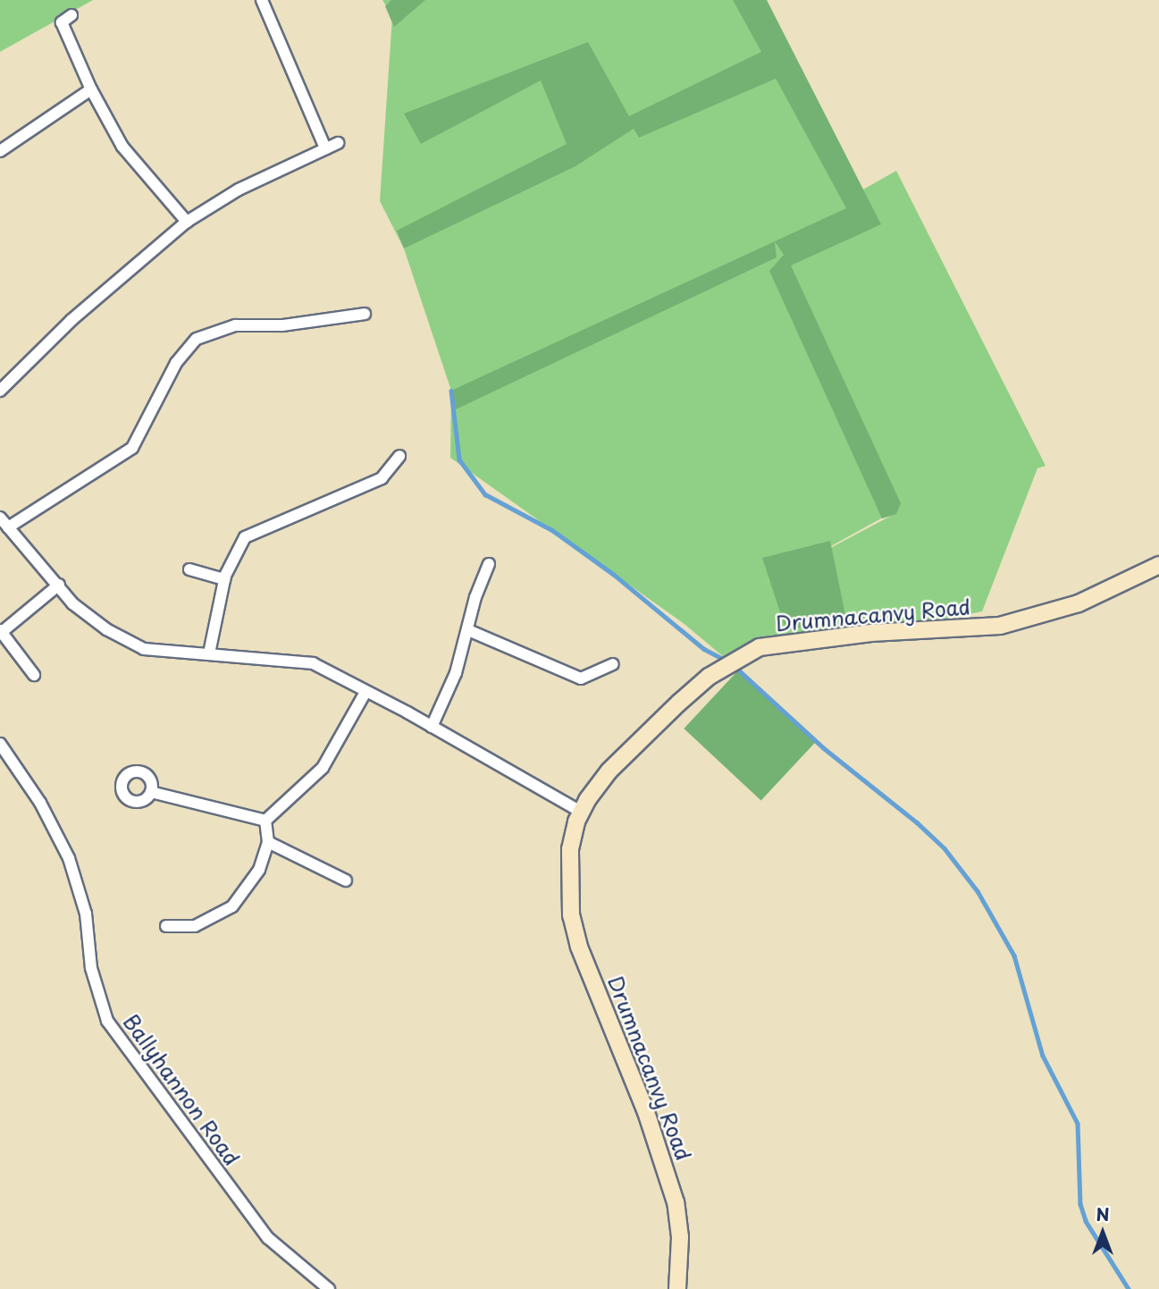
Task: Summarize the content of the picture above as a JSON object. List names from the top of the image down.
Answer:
{
  "streets": {
    "main road": ["Drumnacanvy Road"],
    "street": ["Ballyhannon Road"]
  },
  "north": "top"
}
